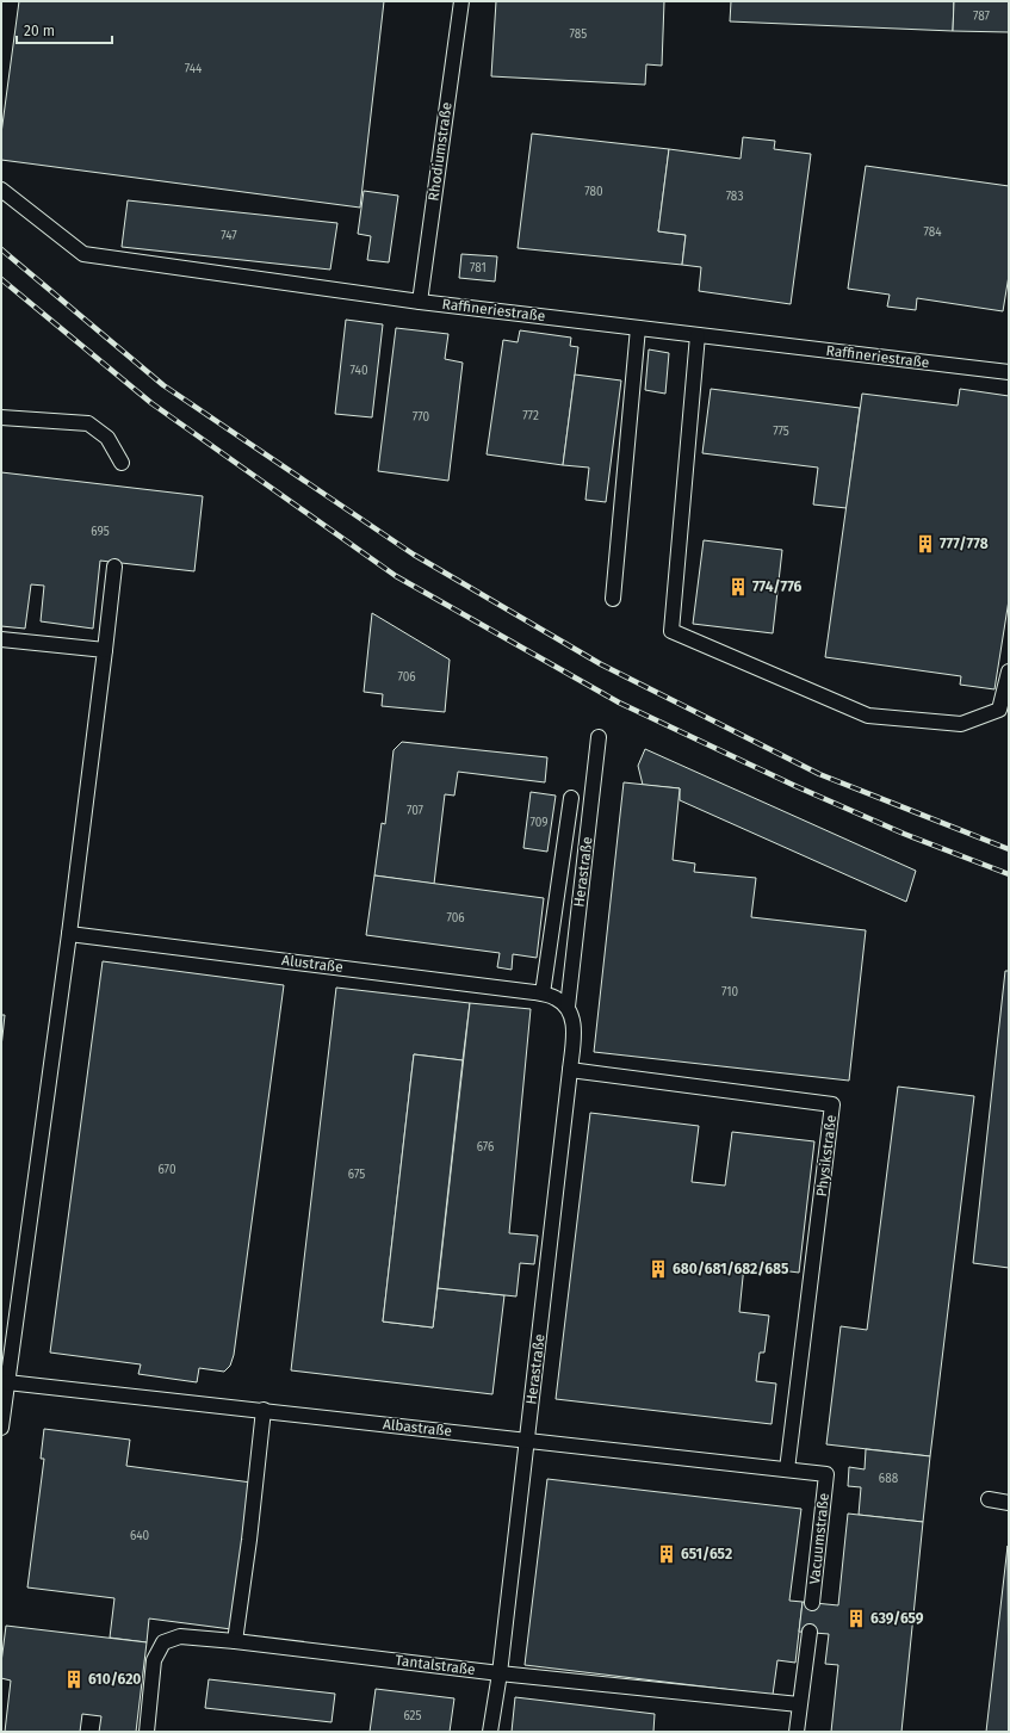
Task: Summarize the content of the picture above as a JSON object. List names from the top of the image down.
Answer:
{
  "streets": {
    "lane": [
      "Rhodiumstraße",
      "Raffineriestraße",
      "Herastraße",
      "Alustraße",
      "Physikstraße",
      "Albastraße",
      "Vacuumstraße",
      "Tantalstraße"
    ]
  },
  "crossings": [
    ["Rhodiumstraße", "Raffineriestraße"],
    ["Herastraße", "Alustraße"],
    ["Herastraße", "Physikstraße"],
    ["Herastraße", "Albastraße"],
    ["Herastraße", "Tantalstraße"],
    ["Physikstraße", "Albastraße"],
    ["Albastraße", "Vacuumstraße"]
  ],
  "places": {
    "building": [
      "777/778",
      "774/776",
      "680/681/682/685",
      "651/652",
      "639/659",
      "610/620"
    ]
  },
  "house_numbers": [
    "787",
    "785",
    "744",
    "780",
    "783",
    "784",
    "747",
    "781",
    "740",
    "772",
    "770",
    "775",
    "695",
    "706",
    "707",
    "709",
    "706",
    "710",
    "676",
    "670",
    "675",
    "688",
    "640",
    "625"
  ],
  "scale_bar": "20 m"
}
